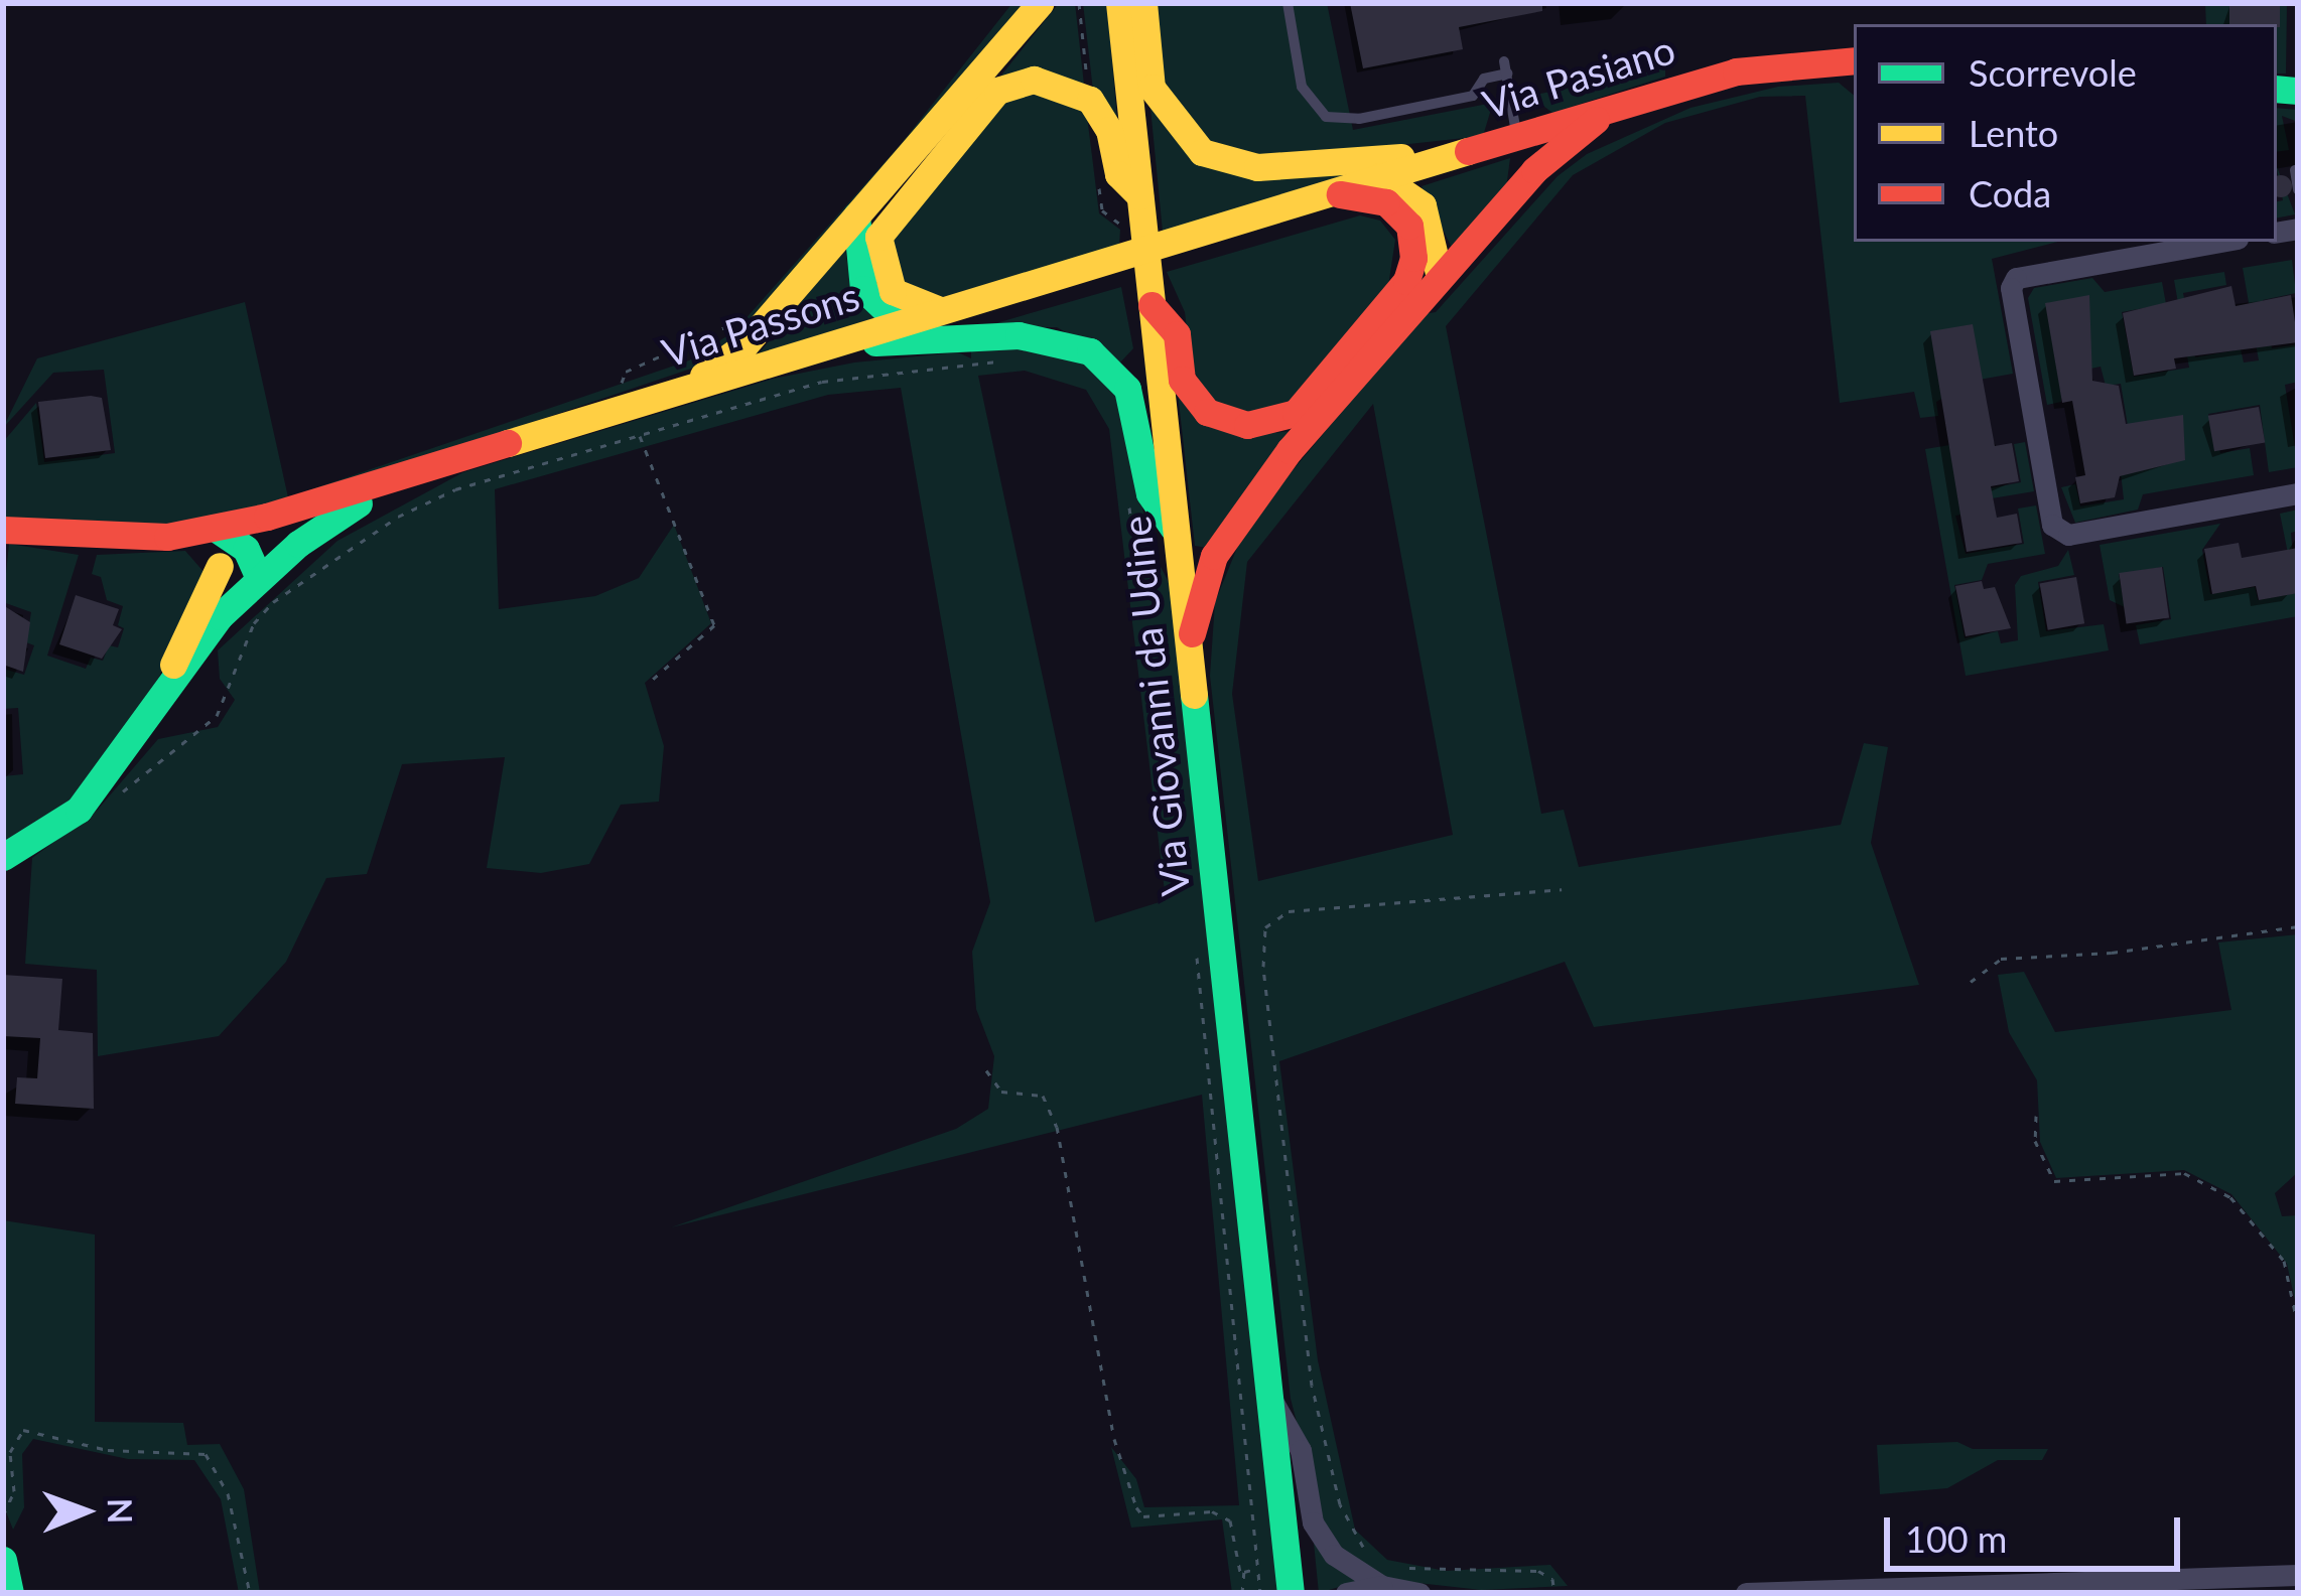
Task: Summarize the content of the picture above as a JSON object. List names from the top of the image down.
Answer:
{
  "streets": {
    "street": ["Via Pasiano", "Via Passons", "Via Giovanni da Udine"]
  },
  "crossings": [
    ["Via Pasiano", "Via Passons"]
  ],
  "legend": ["Scorrevole", "Lento", "Coda"],
  "scale_bar": "100 m",
  "north": "right"
}
